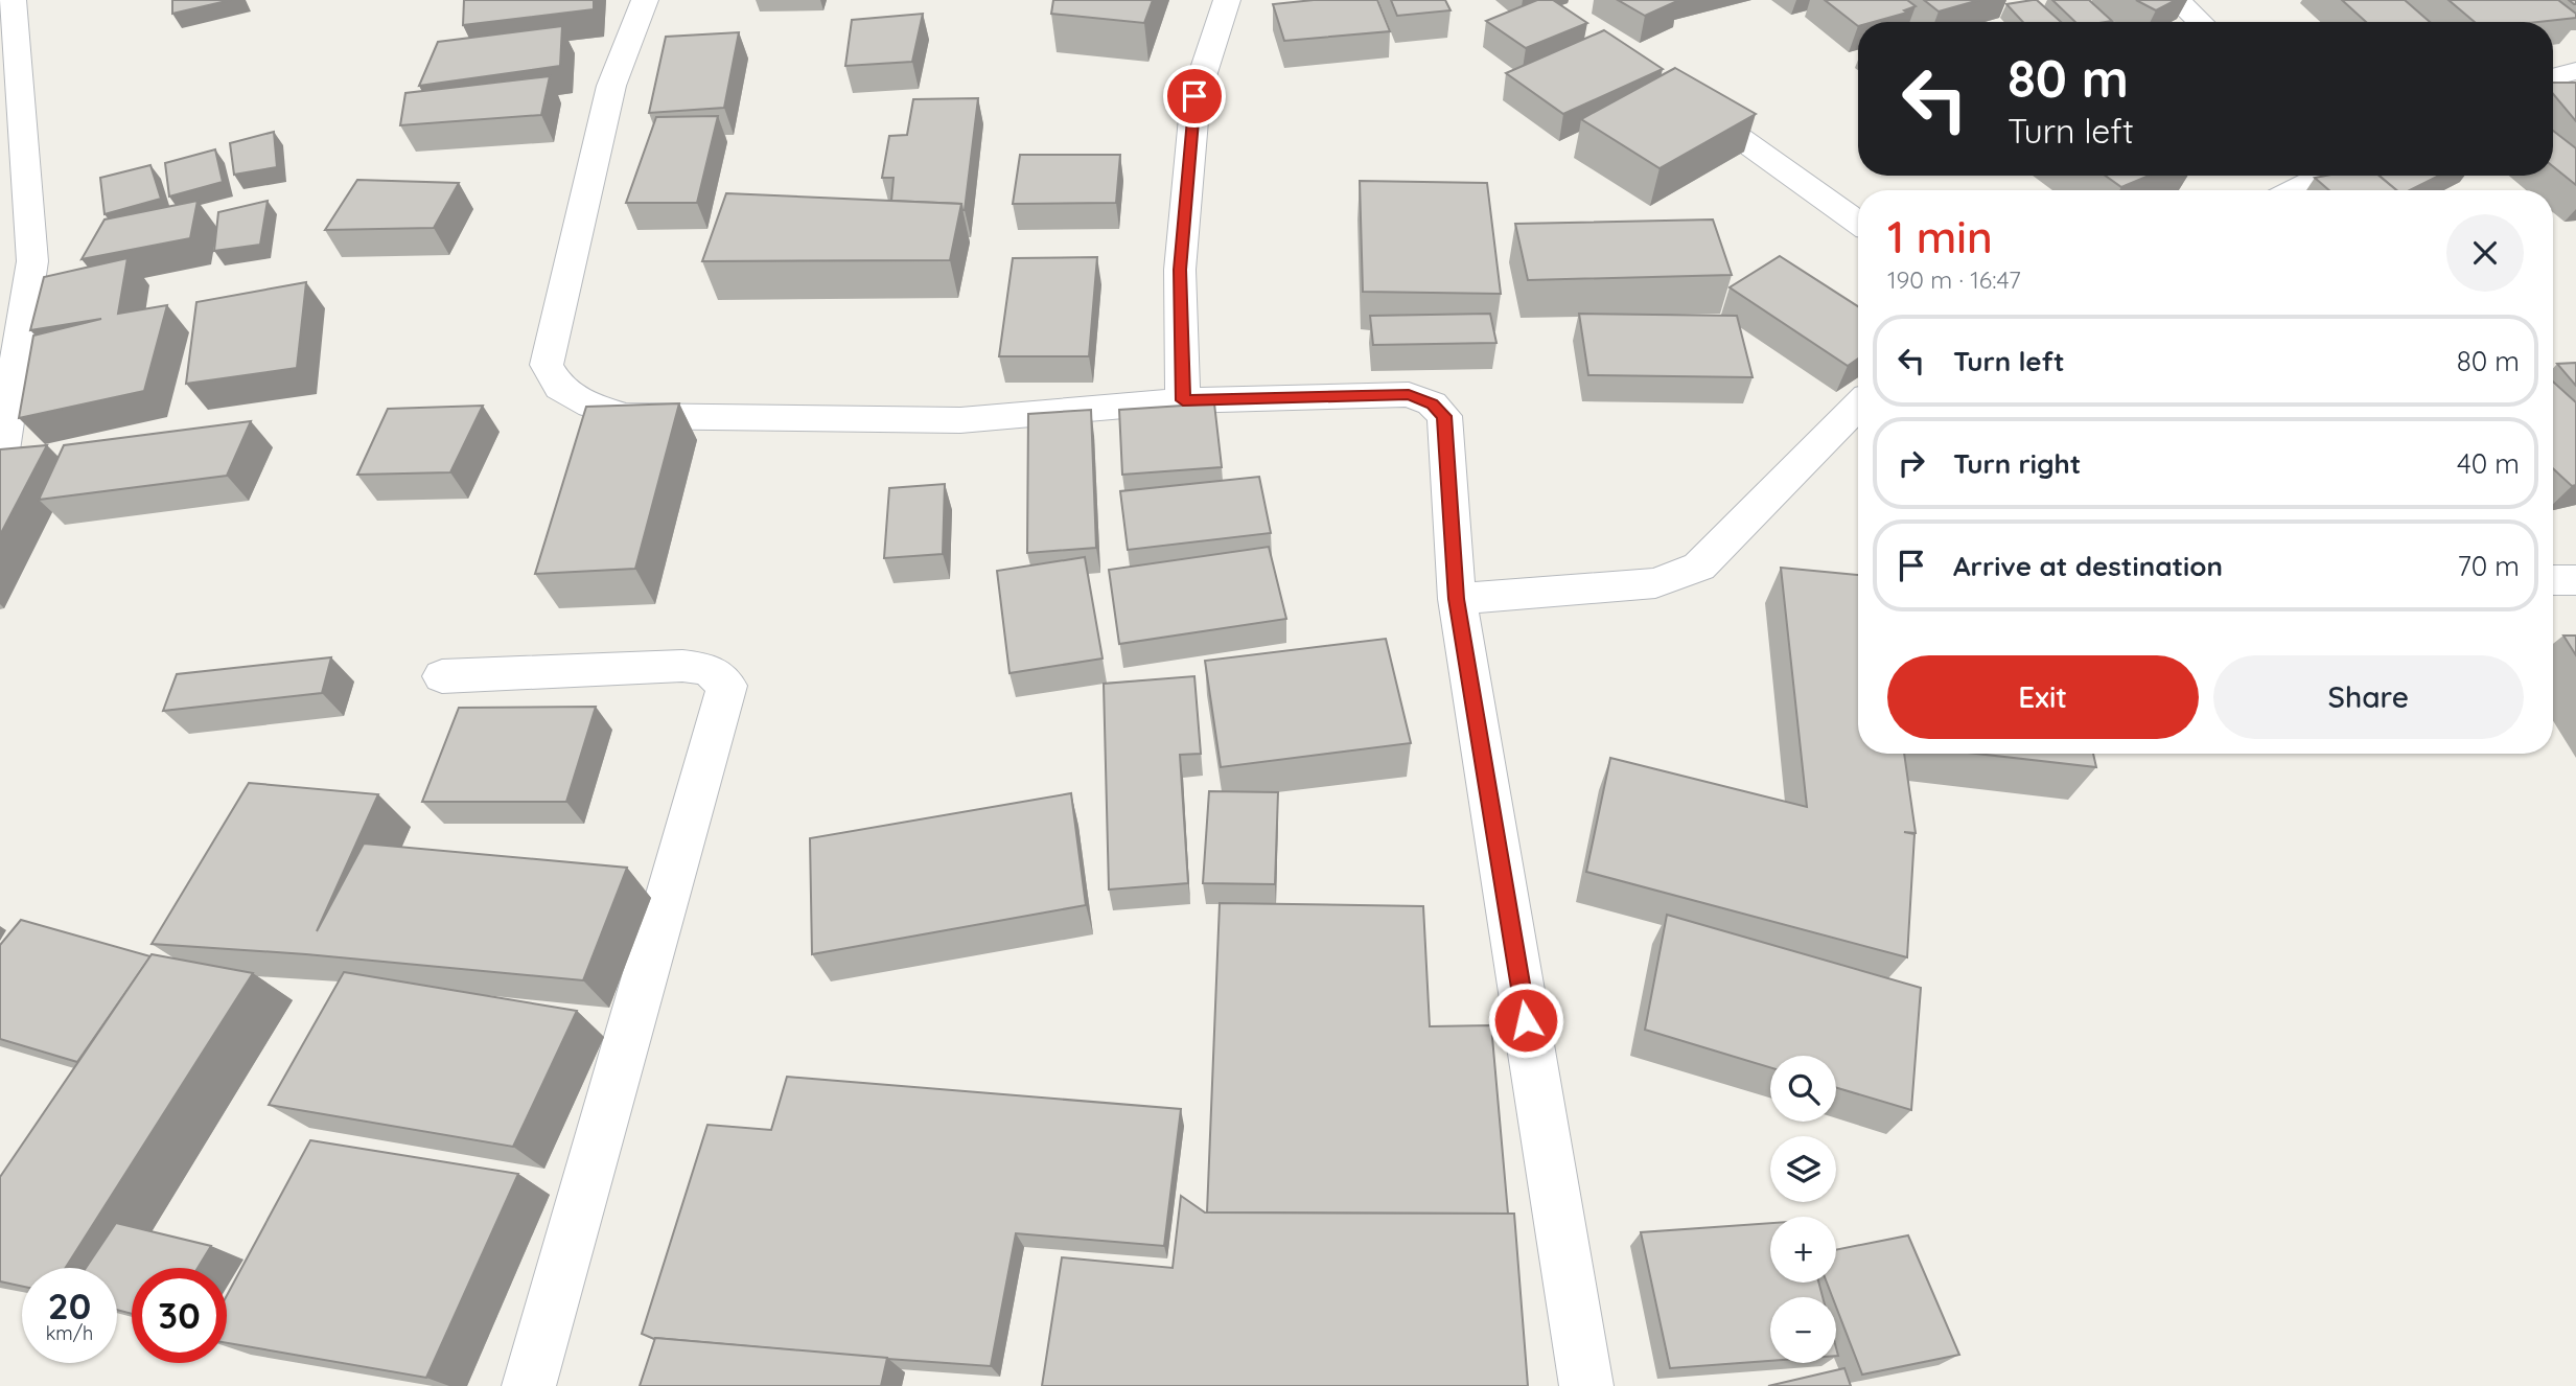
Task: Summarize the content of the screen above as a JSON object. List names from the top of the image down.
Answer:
{
  "page": {
    "turn": ["80 m", "Turn left"],
    "heading": ["1 min", "190 m · 16:47"],
    "list": [
      {
        "name": "Turn left",
        "value": "80 m"
      },
      {
        "name": "Turn right",
        "value": "40 m"
      },
      {
        "name": "Arrive at destination",
        "value": "70 m"
      }
    ],
    "buttons": ["Exit", "Share"],
    "map_buttons": ["+", "−"],
    "speed": "20 km/h",
    "limit": "30"
  }
}
